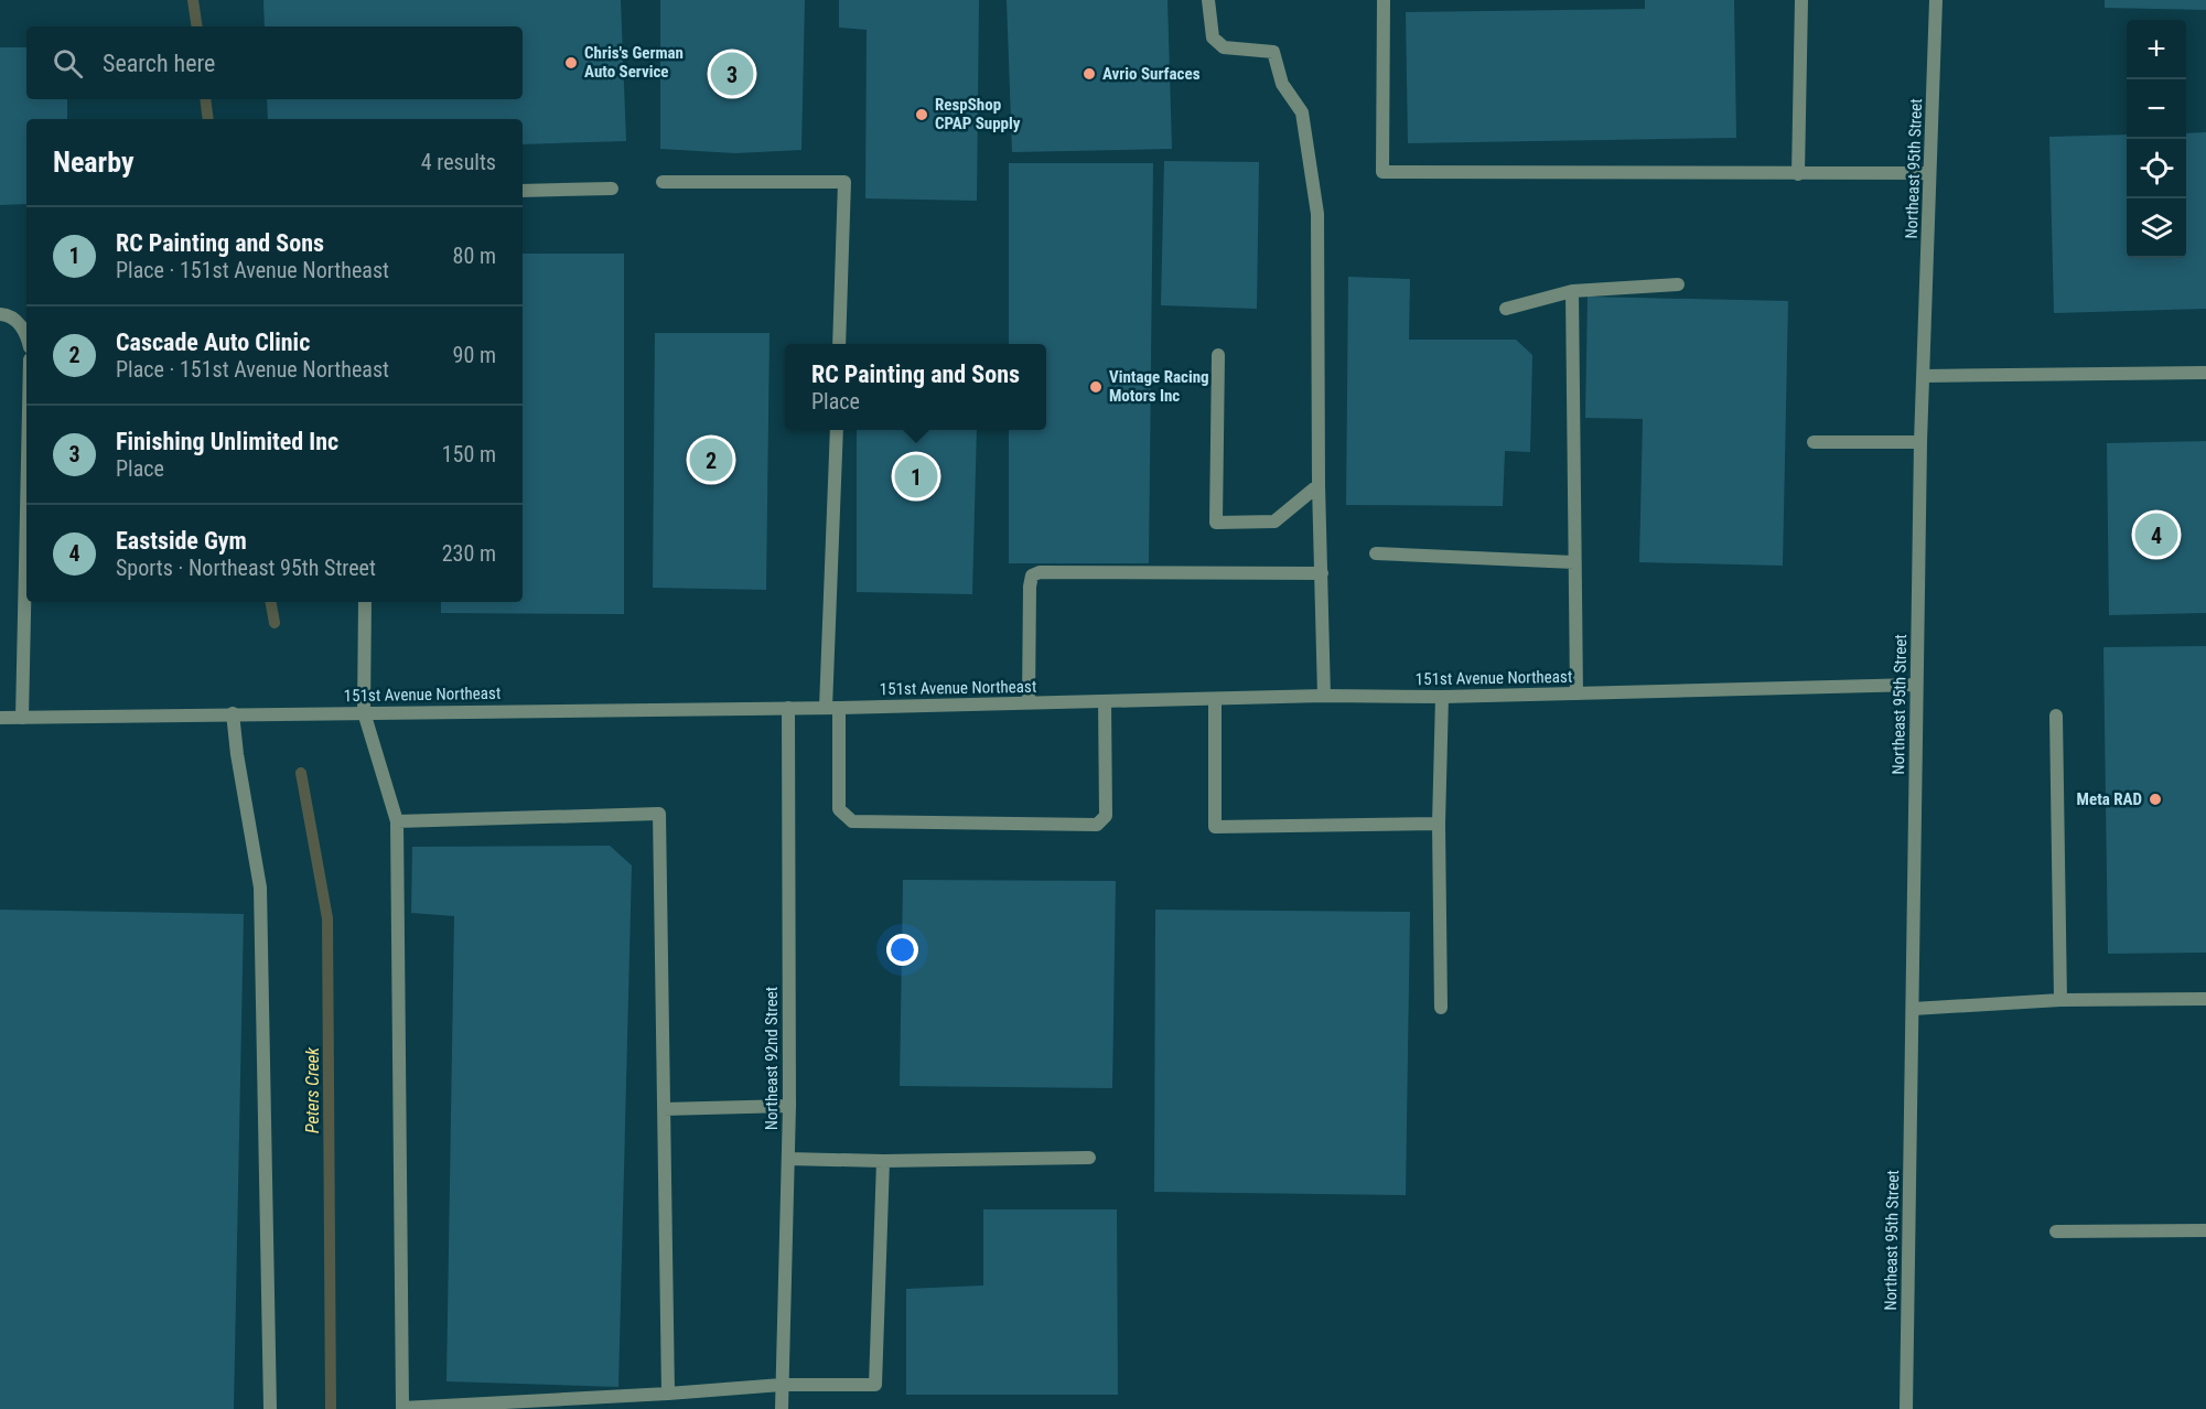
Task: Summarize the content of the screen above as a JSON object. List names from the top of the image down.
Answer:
{
  "streets": {
    "street": ["Northeast 95th Street", "151st Avenue Northeast", "Northeast 92nd Street"]
  },
  "crossings": [
    ["Northeast 95th Street", "151st Avenue Northeast"],
    ["151st Avenue Northeast", "Northeast 92nd Street"]
  ],
  "water": ["Peters Creek"],
  "places": [
    "Chris's German Auto Service",
    "Avrio Surfaces",
    "RespShop CPAP Supply",
    "Vintage Racing Motors Inc",
    "Meta RAD"
  ],
  "page": {
    "map_buttons": ["+", "−"],
    "search": "Search here",
    "pins": [
      "3",
      "2",
      "1",
      "4"
    ],
    "heading": ["Nearby", "4 results"],
    "list": [
      {
        "mark": "1",
        "name": "RC Painting and Sons",
        "note": "Place · 151st Avenue Northeast",
        "value": "80 m"
      },
      {
        "mark": "2",
        "name": "Cascade Auto Clinic",
        "note": "Place · 151st Avenue Northeast",
        "value": "90 m"
      },
      {
        "mark": "3",
        "name": "Finishing Unlimited Inc",
        "note": "Place",
        "value": "150 m"
      },
      {
        "mark": "4",
        "name": "Eastside Gym",
        "note": "Sports · Northeast 95th Street",
        "value": "230 m"
      }
    ],
    "popup": ["RC Painting and Sons", "Place"]
  }
}
